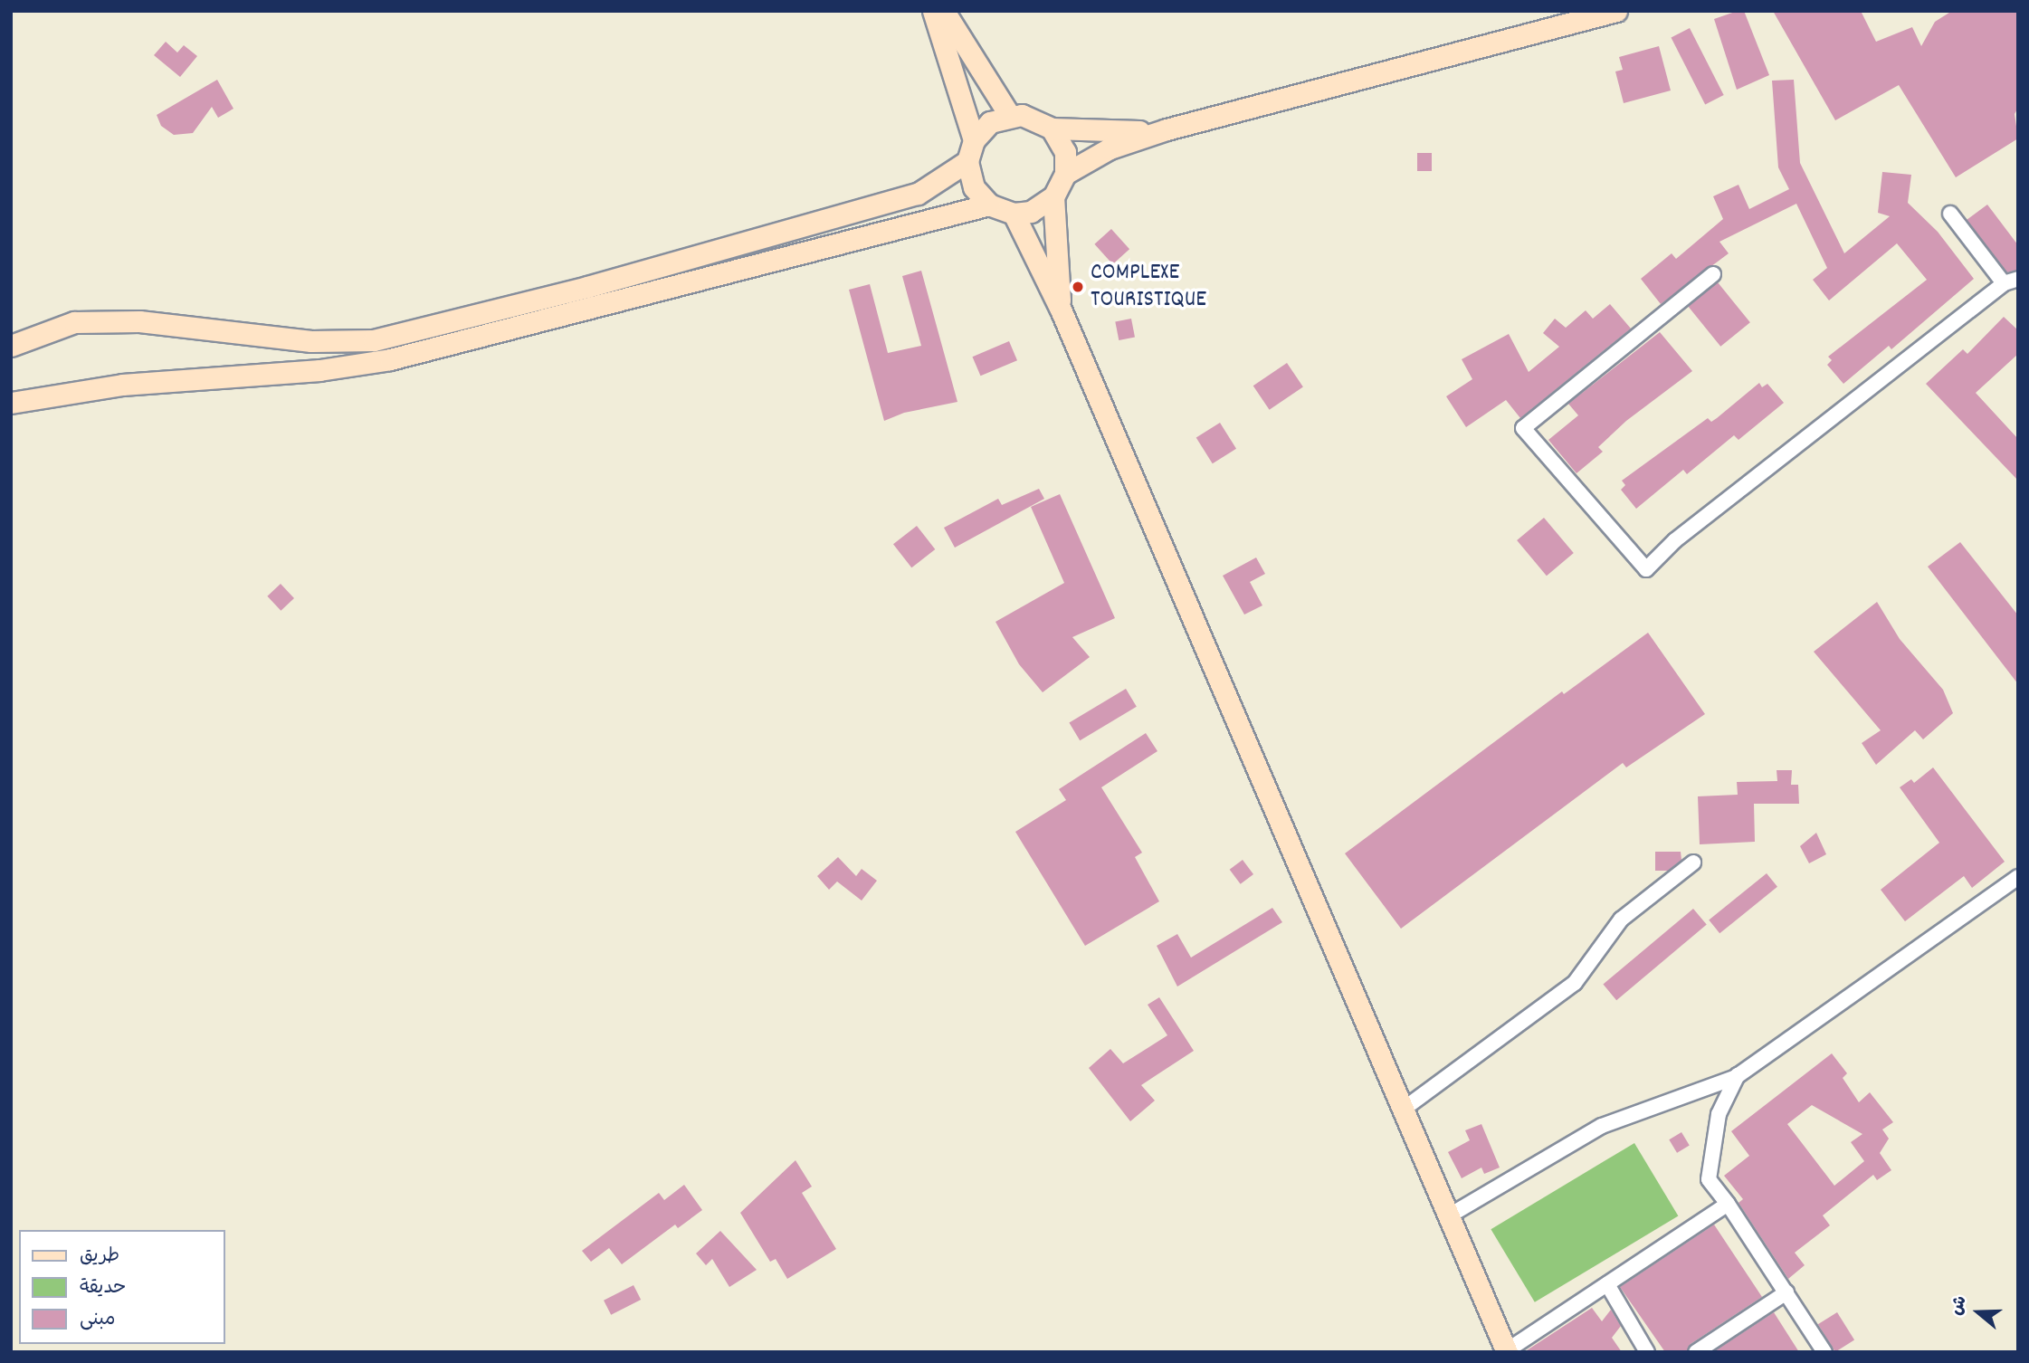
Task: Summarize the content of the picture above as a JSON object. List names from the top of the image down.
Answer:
{
  "places": ["COMPLEXE TOURISTIQUE"],
  "legend": ["طريق", "حديقة", "مبنى"],
  "north": "left"
}
